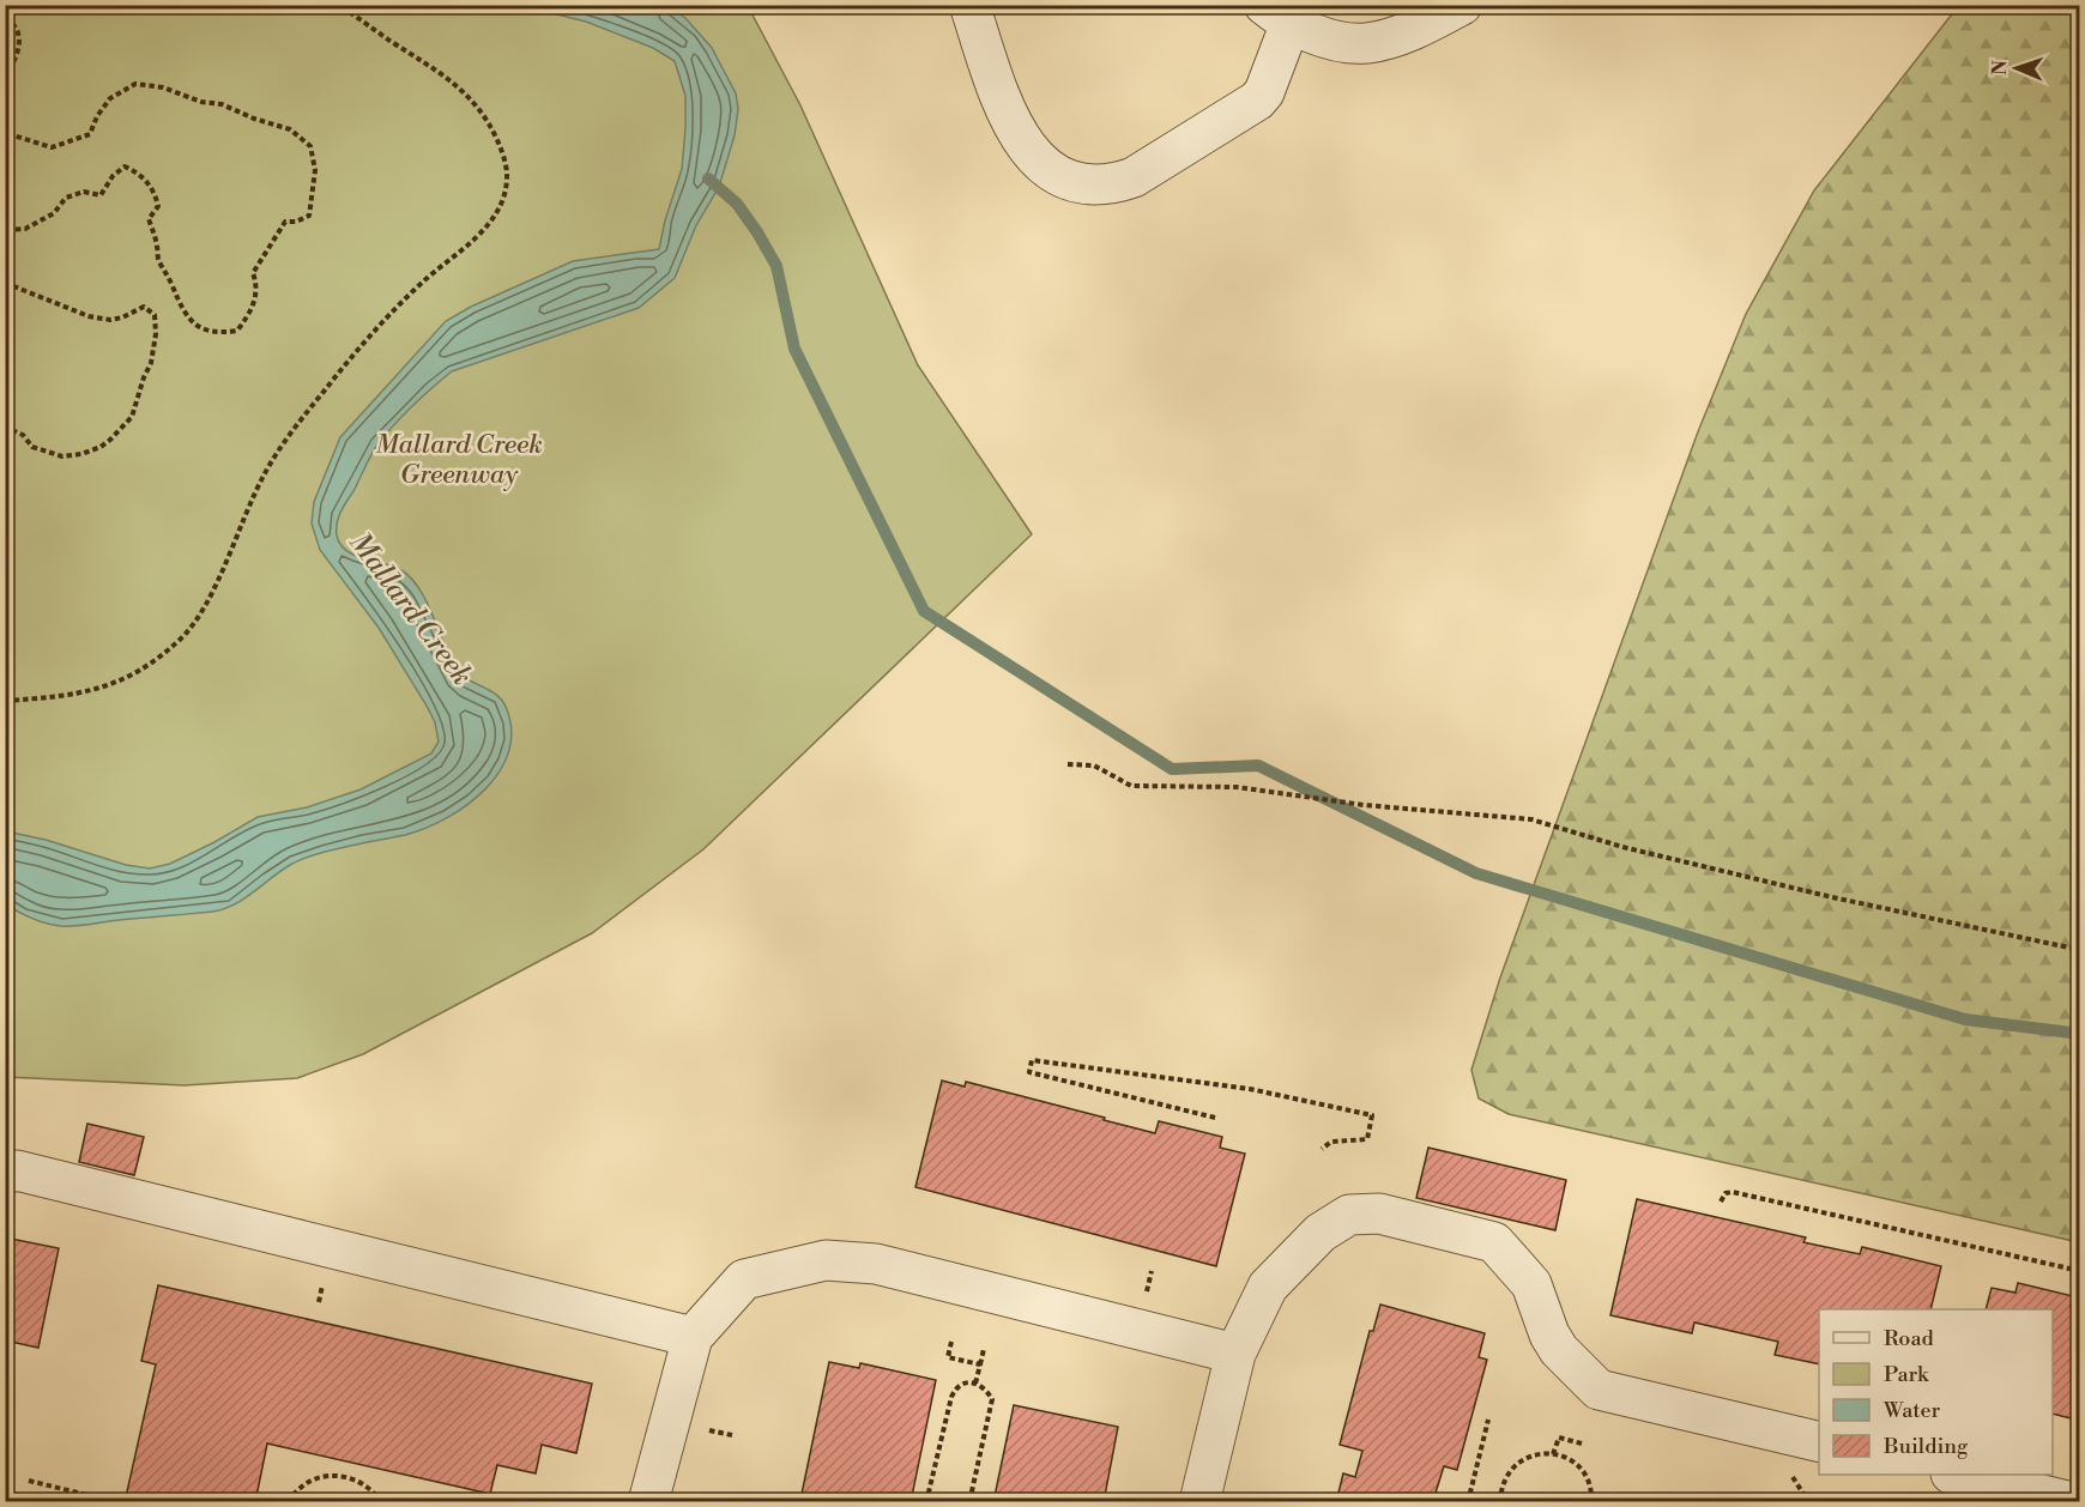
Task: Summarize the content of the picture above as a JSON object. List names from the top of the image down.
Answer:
{
  "water": ["Mallard Creek"],
  "parks": ["Mallard Creek Greenway"],
  "legend": [
    "Road",
    "Park",
    "Water",
    "Building"
  ],
  "north": "left"
}
